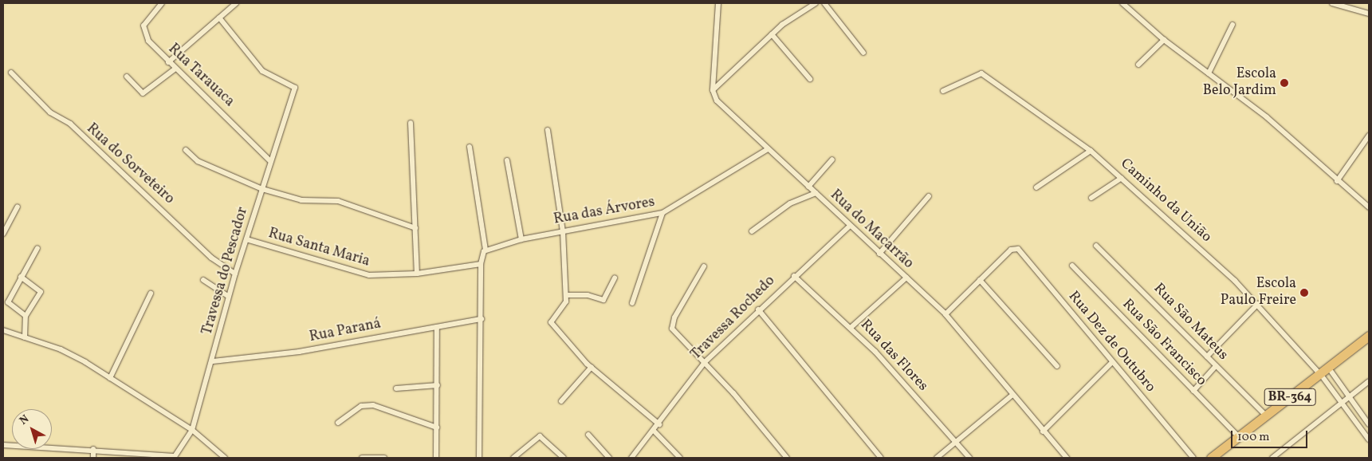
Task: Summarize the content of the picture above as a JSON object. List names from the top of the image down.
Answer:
{
  "streets": {
    "highway": ["BR-364"],
    "street": [
      "Rua Tarauaca",
      "Rua do Sorveteiro",
      "Caminho da União",
      "Rua das Árvores",
      "Rua do Macarrão",
      "Rua Santa Maria",
      "Travessa do Pescador",
      "Travessa Rochedo",
      "Rua São Mateus",
      "Rua Paraná",
      "Rua Dez de Outubro",
      "Rua São Francisco",
      "Rua das Flores"
    ]
  },
  "crossings": [
    ["Rua Tarauaca", "Travessa do Pescador"],
    ["Rua do Sorveteiro", "Travessa do Pescador"],
    ["Caminho da União", "BR-364"],
    ["Rua das Árvores", "Rua do Macarrão"],
    ["Rua do Macarrão", "Travessa Rochedo"],
    ["Rua Santa Maria", "Travessa do Pescador"],
    ["Travessa do Pescador", "Rua Paraná"],
    ["Travessa Rochedo", "Rua das Flores"],
    ["Rua São Mateus", "BR-364"],
    ["Rua São Francisco", "BR-364"]
  ],
  "places": ["Escola Belo Jardim", "Escola Paulo Freire"],
  "scale_bar": "100 m",
  "north": "top left"
}
